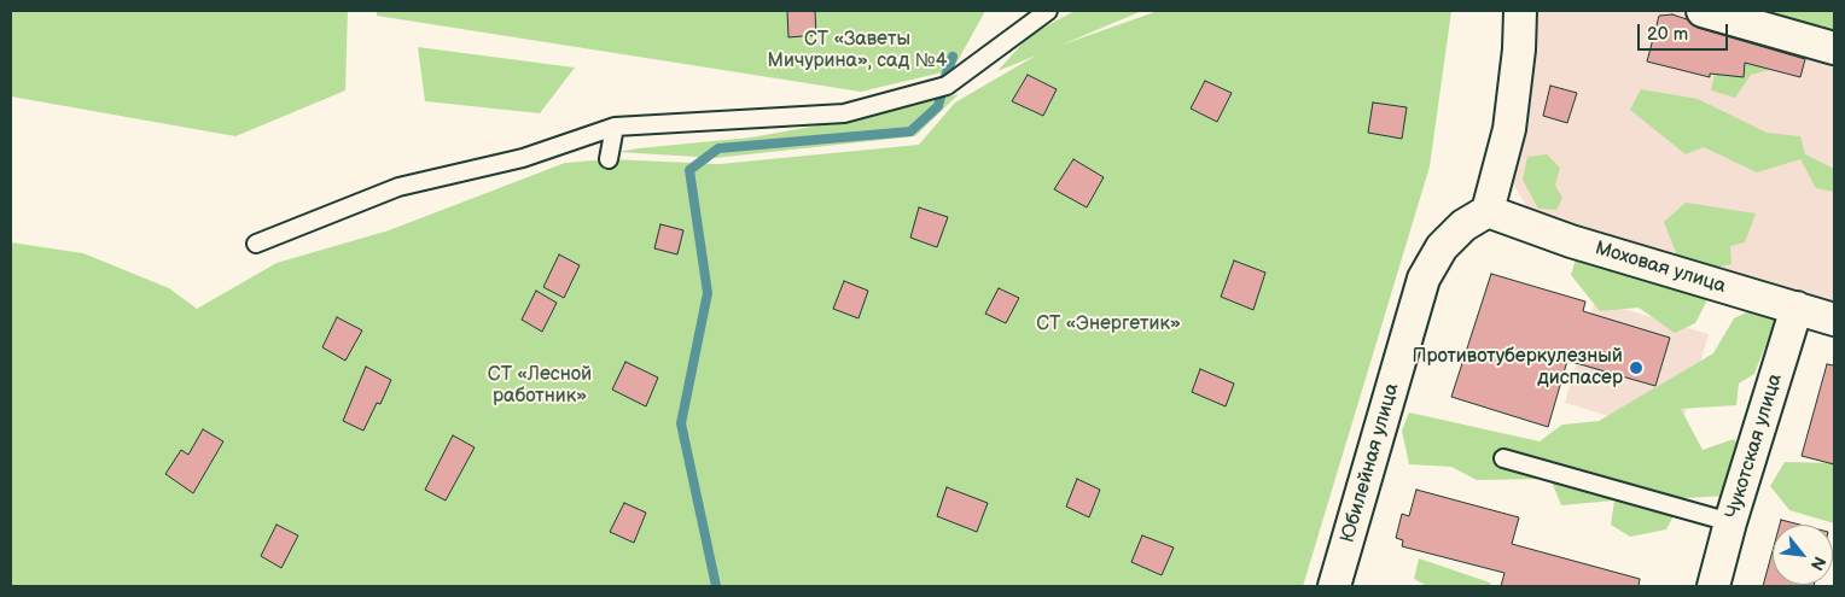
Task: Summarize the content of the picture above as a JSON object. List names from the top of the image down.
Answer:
{
  "streets": {
    "street": ["Моховая улица", "Чукотская улица", "Юбилейная улица"]
  },
  "crossings": [
    ["Моховая улица", "Чукотская улица"],
    ["Моховая улица", "Юбилейная улица"]
  ],
  "parks": ["СТ «Заветы Мичурина», сад №4", "СТ «Энергетик»", "СТ «Лесной работник»"],
  "places": ["Противотуберкулезный диспасер"],
  "scale_bar": "20 m",
  "north": "bottom right"
}
